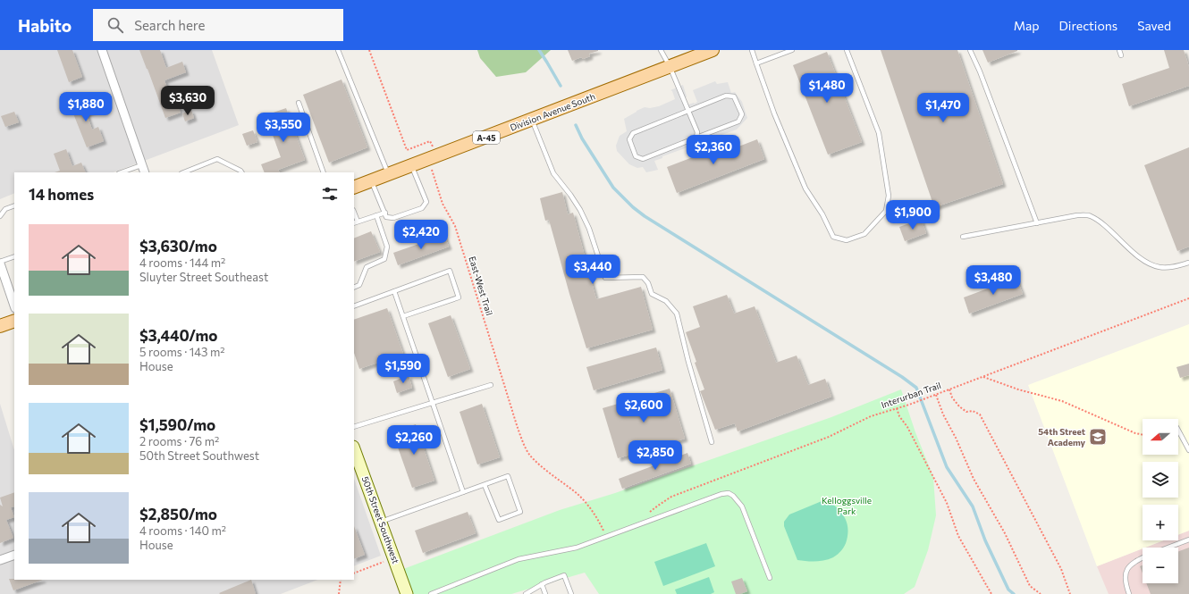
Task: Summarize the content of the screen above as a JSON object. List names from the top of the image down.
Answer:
{
  "streets": {
    "main road": ["Division Avenue South", "A-45"],
    "street": ["50th Street Southwest"],
    "path": ["East-West Trail", "Interurban Trail"]
  },
  "crossings": [
    ["Division Avenue South", "East-West Trail"]
  ],
  "parks": ["Kelloggsville Park"],
  "places": {
    "school or university": ["54th Street Academy"]
  },
  "north": "left",
  "page": {
    "header": "Habito",
    "search": "Search here",
    "nav": ["Map", "Directions", "Saved"],
    "price": [
      "$1,480",
      "$3,630",
      "$1,880",
      "$1,470",
      "$3,550",
      "$2,360",
      "$1,900",
      "$2,420",
      "$3,440",
      "$3,480",
      "$1,590",
      "$2,600",
      "$2,260",
      "$2,850"
    ],
    "heading": "14 homes",
    "list": [
      {
        "name": "$3,630/mo",
        "note": "4 rooms · 144 m² · Sluyter Street Southeast"
      },
      {
        "name": "$3,440/mo",
        "note": "5 rooms · 143 m² · House"
      },
      {
        "name": "$1,590/mo",
        "note": "2 rooms · 76 m² · 50th Street Southwest"
      },
      {
        "name": "$2,850/mo",
        "note": "4 rooms · 140 m² · House"
      }
    ],
    "map_buttons": ["+", "−"]
  }
}
